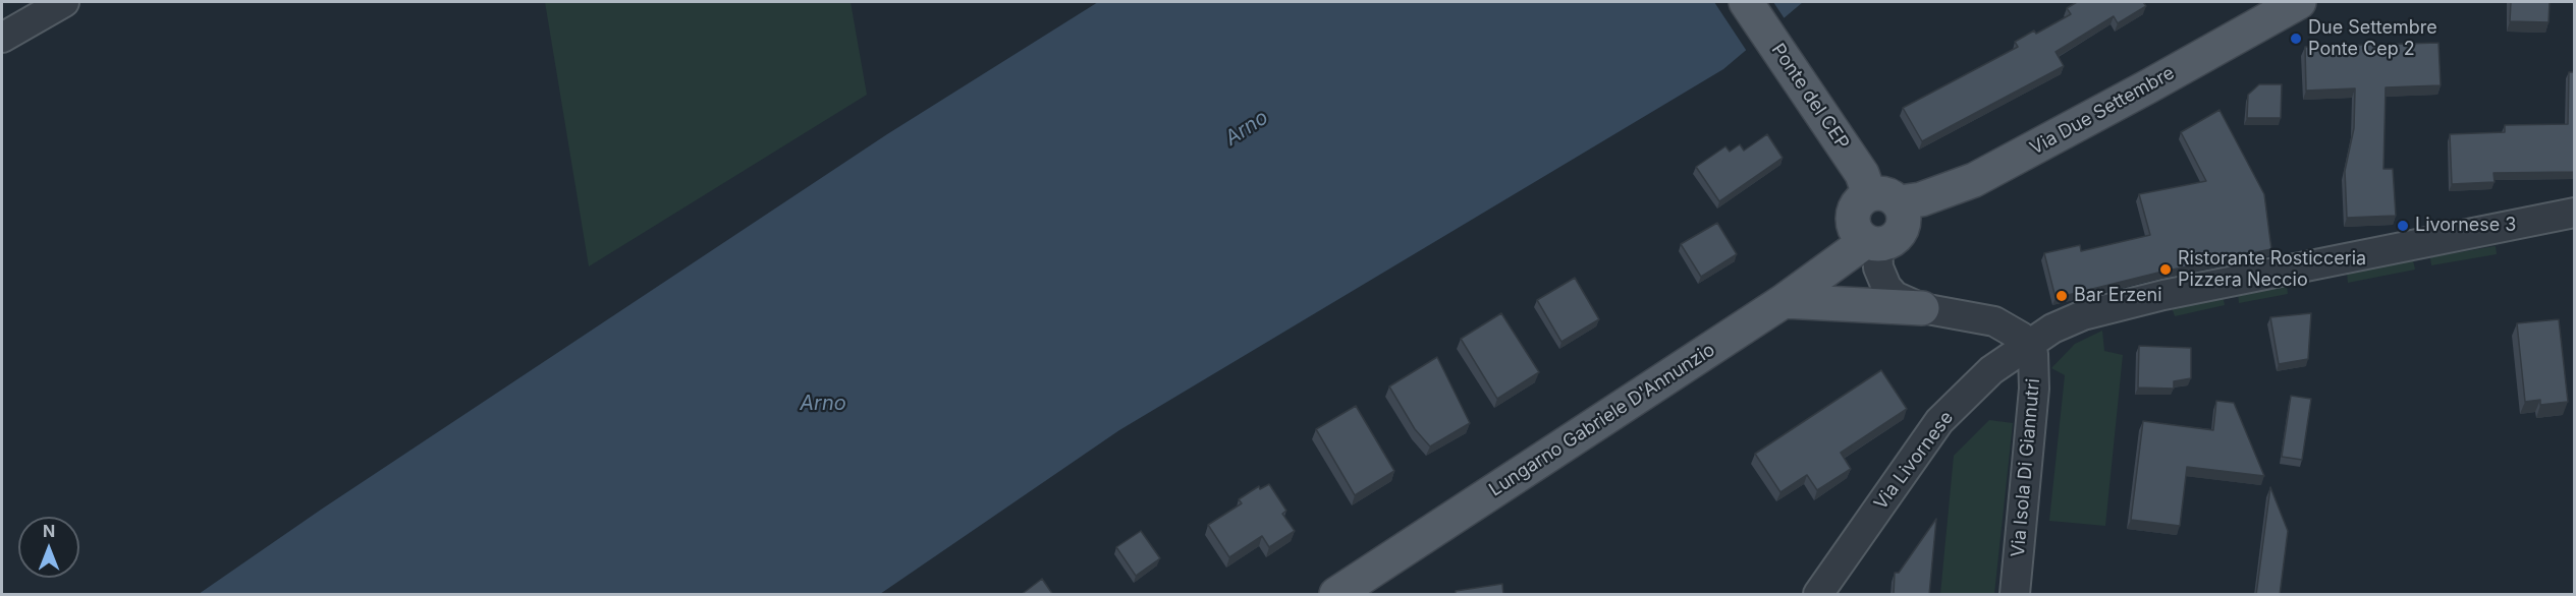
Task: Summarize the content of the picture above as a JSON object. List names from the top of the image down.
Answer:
{
  "streets": {
    "main road": ["Ponte del CEP", "Via Due Settembre", "Lungarno Gabriele D'Annunzio"],
    "street": ["Via Livornese", "Via Isola Di Giannutri"]
  },
  "crossings": [
    ["Ponte del CEP", "Via Due Settembre"],
    ["Ponte del CEP", "Lungarno Gabriele D'Annunzio"],
    ["Via Due Settembre", "Lungarno Gabriele D'Annunzio"],
    ["Via Livornese", "Via Isola Di Giannutri"]
  ],
  "water": ["Arno"],
  "places": [
    "Due Settembre Ponte Cep 2",
    "Livornese 3",
    "Ristorante Rosticceria Pizzera Neccio",
    "Bar Erzeni"
  ],
  "north": "top"
}
